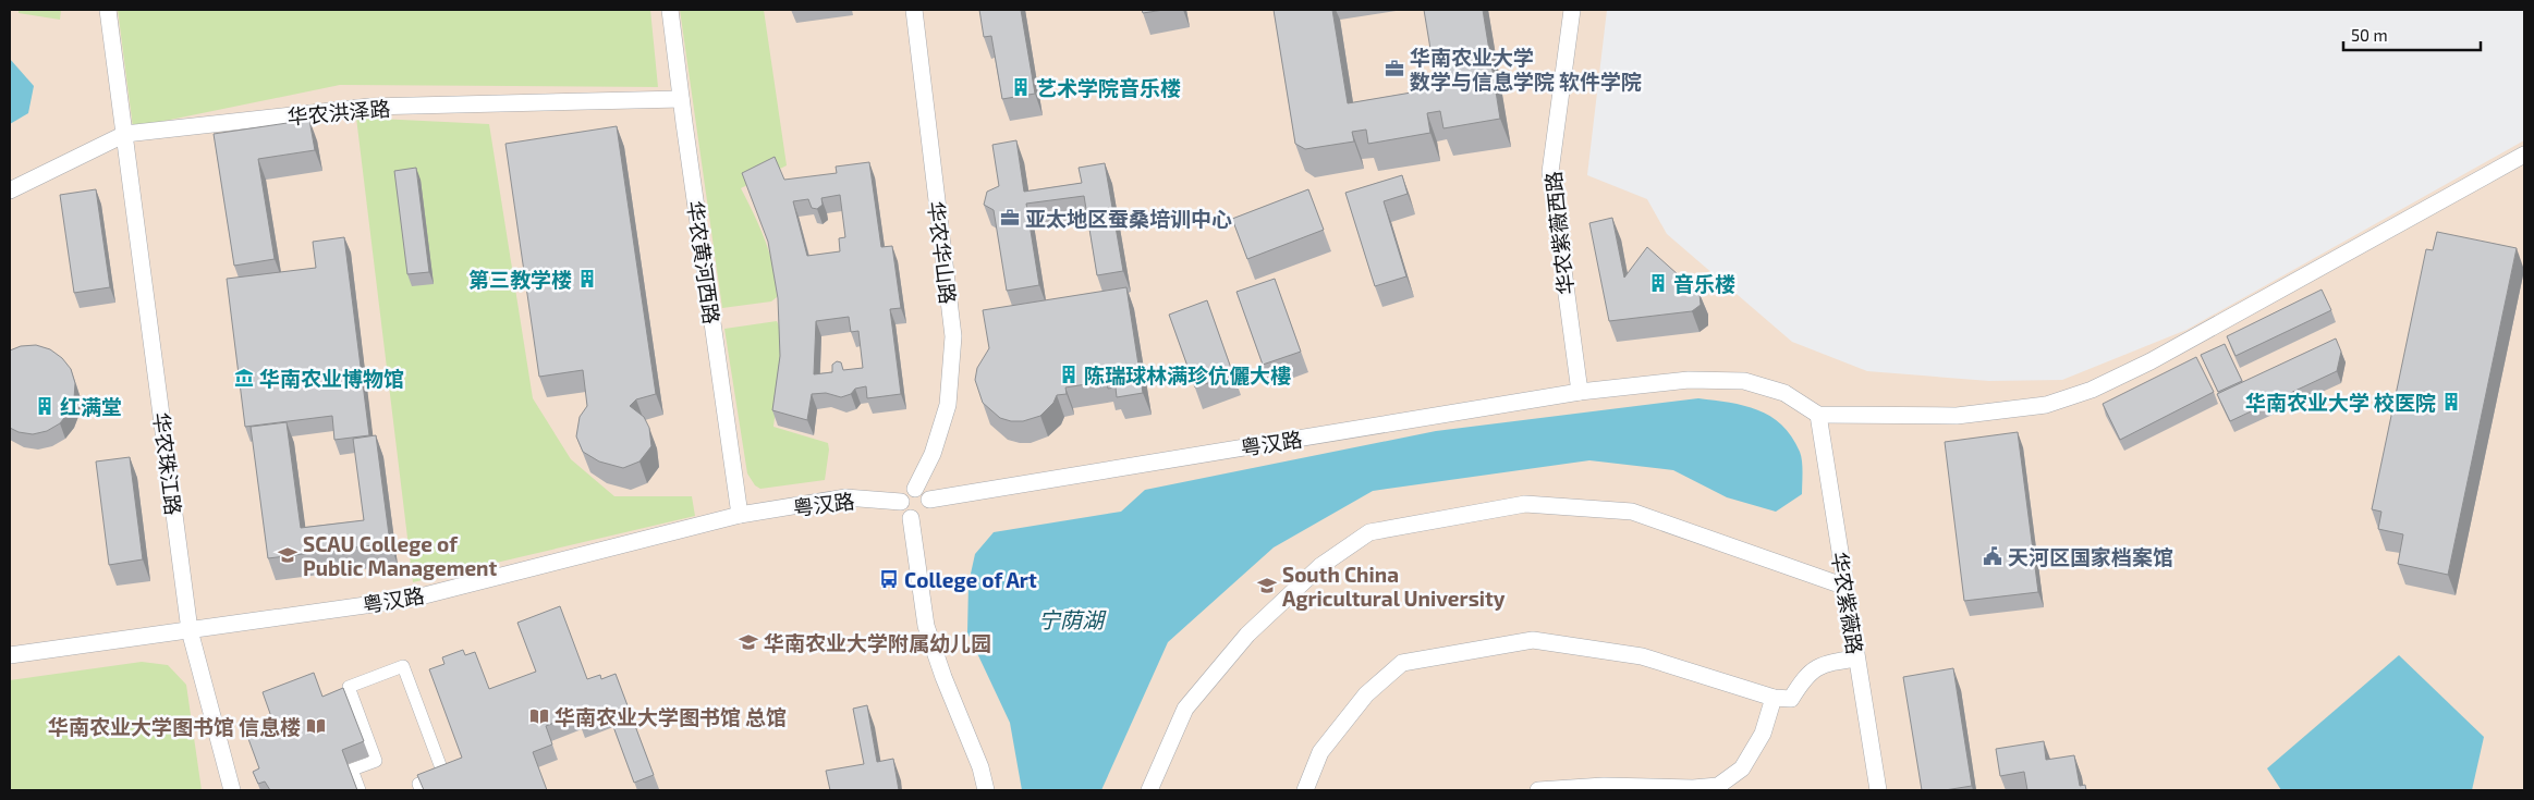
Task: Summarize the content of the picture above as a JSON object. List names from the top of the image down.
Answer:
{
  "streets": {
    "street": [
      "华农洪泽路",
      "华农紫薇西路",
      "华农华山路",
      "华农黄河西路",
      "粤汉路",
      "华农珠江路",
      "华农紫薇路"
    ]
  },
  "crossings": [
    ["华农洪泽路", "华农黄河西路"],
    ["华农洪泽路", "华农珠江路"],
    ["华农紫薇西路", "粤汉路"],
    ["华农华山路", "粤汉路"],
    ["华农黄河西路", "粤汉路"],
    ["粤汉路", "华农珠江路"],
    ["粤汉路", "华农紫薇路"]
  ],
  "water": ["宁荫湖"],
  "places": {
    "office": ["华南农业大学 数学与信息学院 软件学院", "亚太地区蚕桑培训中心"],
    "building": [
      "艺术学院音乐楼",
      "第三教学楼",
      "音乐楼",
      "陈瑞球林满珍伉儷大樓",
      "华南农业大学 校医院",
      "红满堂"
    ],
    "museum": ["华南农业博物馆"],
    "school or university": ["SCAU College of Public Management", "South China Agricultural University", "华南农业大学附属幼儿园"],
    "public building": ["天河区国家档案馆"],
    "bus stop": ["College of Art"],
    "library": ["华南农业大学图书馆 总馆", "华南农业大学图书馆 信息楼"]
  },
  "scale_bar": "50 m"
}
